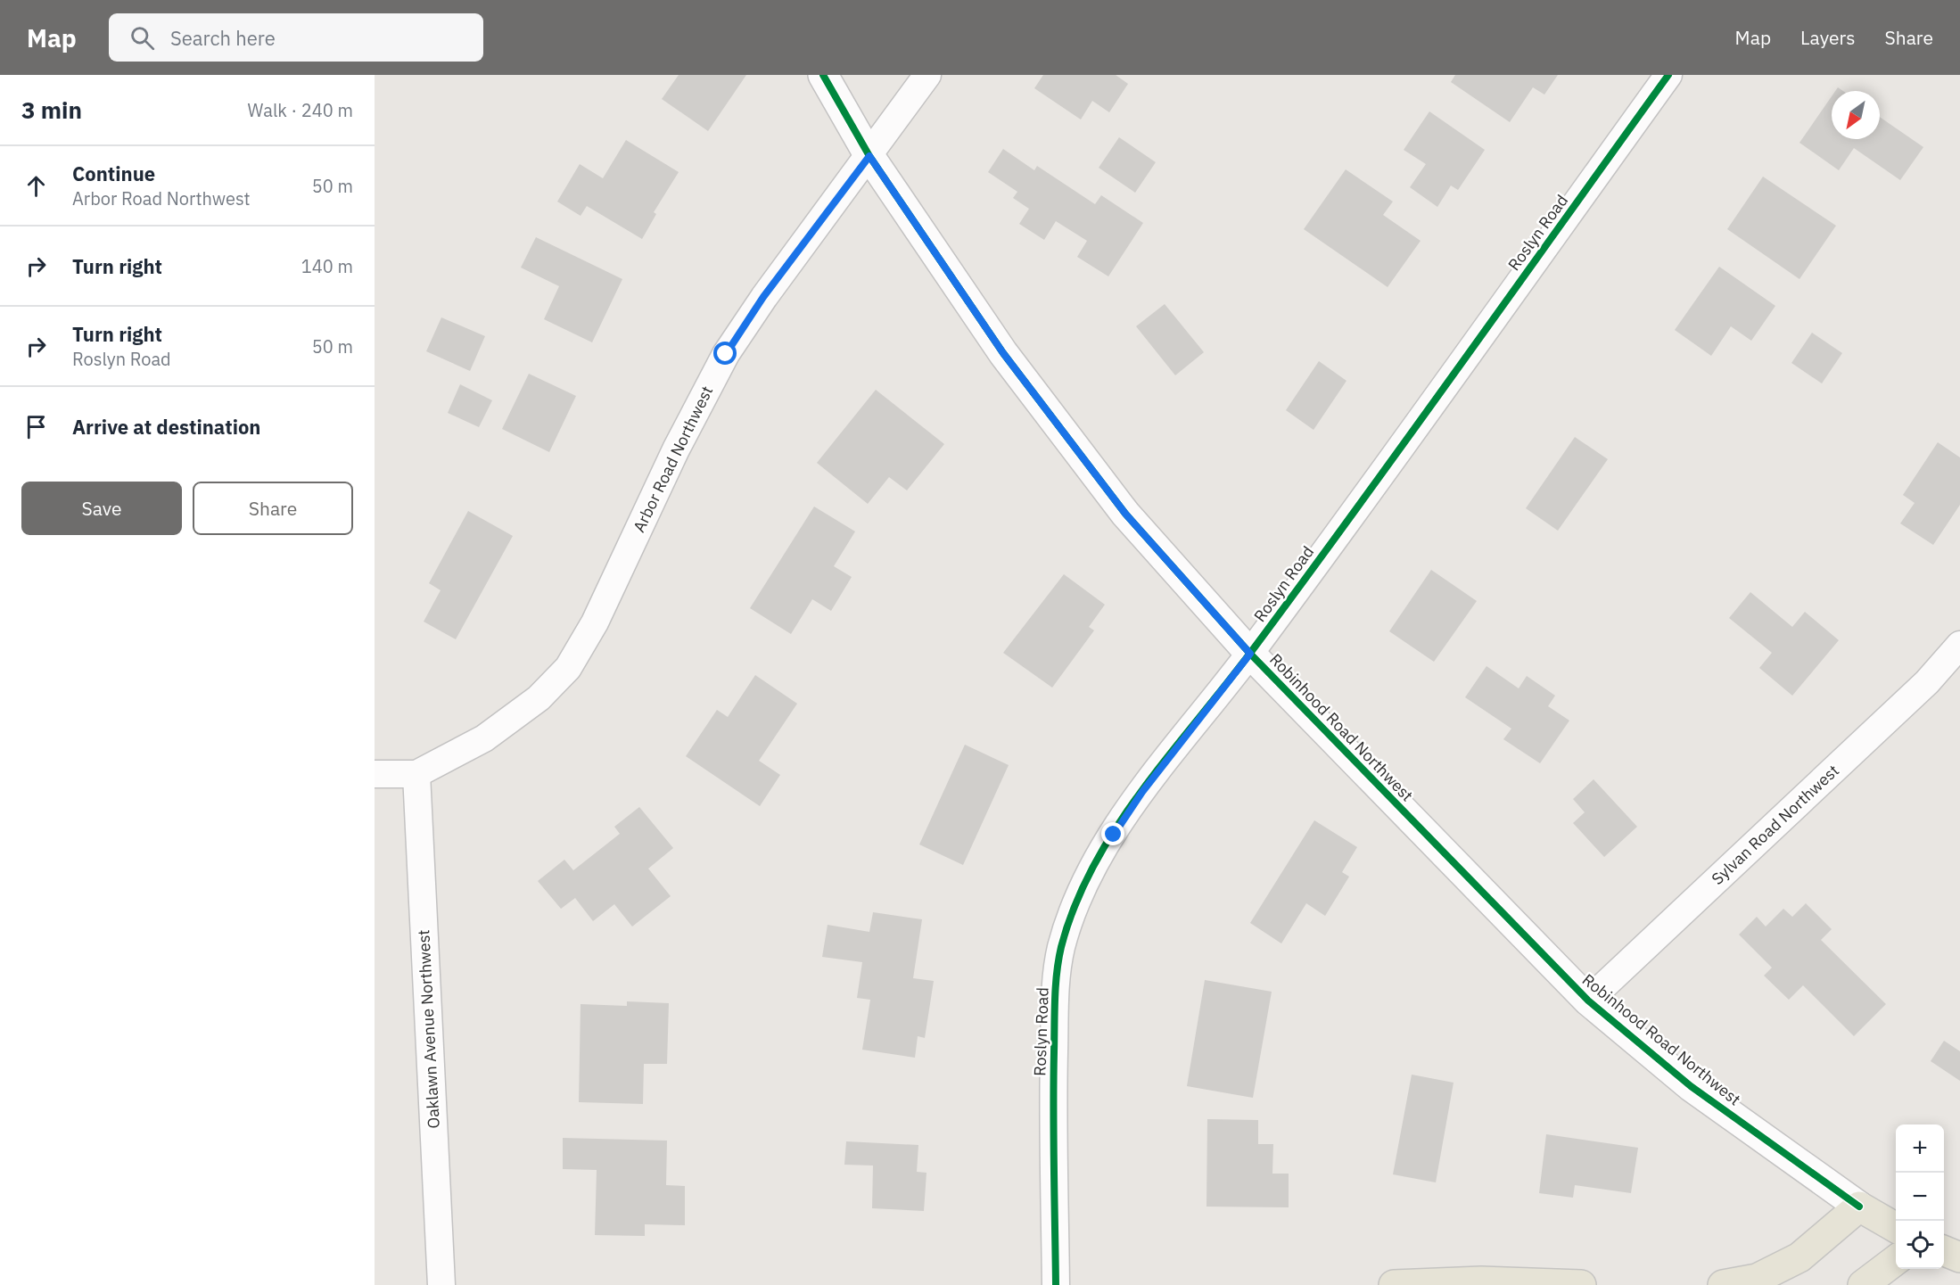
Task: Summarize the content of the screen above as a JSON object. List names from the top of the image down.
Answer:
{
  "streets": {
    "main road": ["Robinhood Road Northwest"],
    "street": [
      "Roslyn Road",
      "Arbor Road Northwest",
      "Sylvan Road Northwest",
      "Oaklawn Avenue Northwest"
    ]
  },
  "crossings": [
    ["Roslyn Road", "Robinhood Road Northwest"],
    ["Arbor Road Northwest", "Robinhood Road Northwest"],
    ["Arbor Road Northwest", "Oaklawn Avenue Northwest"],
    ["Robinhood Road Northwest", "Sylvan Road Northwest"]
  ],
  "north": "bottom left",
  "page": {
    "header": "Map",
    "search": "Search here",
    "nav": ["Map", "Layers", "Share"],
    "heading": ["3 min", "Walk · 240 m"],
    "list": [
      ["Continue", "Arbor Road Northwest", "50 m"],
      ["Turn right", "140 m"],
      ["Turn right", "Roslyn Road", "50 m"],
      "Arrive at destination"
    ],
    "buttons": ["Save", "Share"],
    "map_buttons": ["+", "−"]
  }
}
